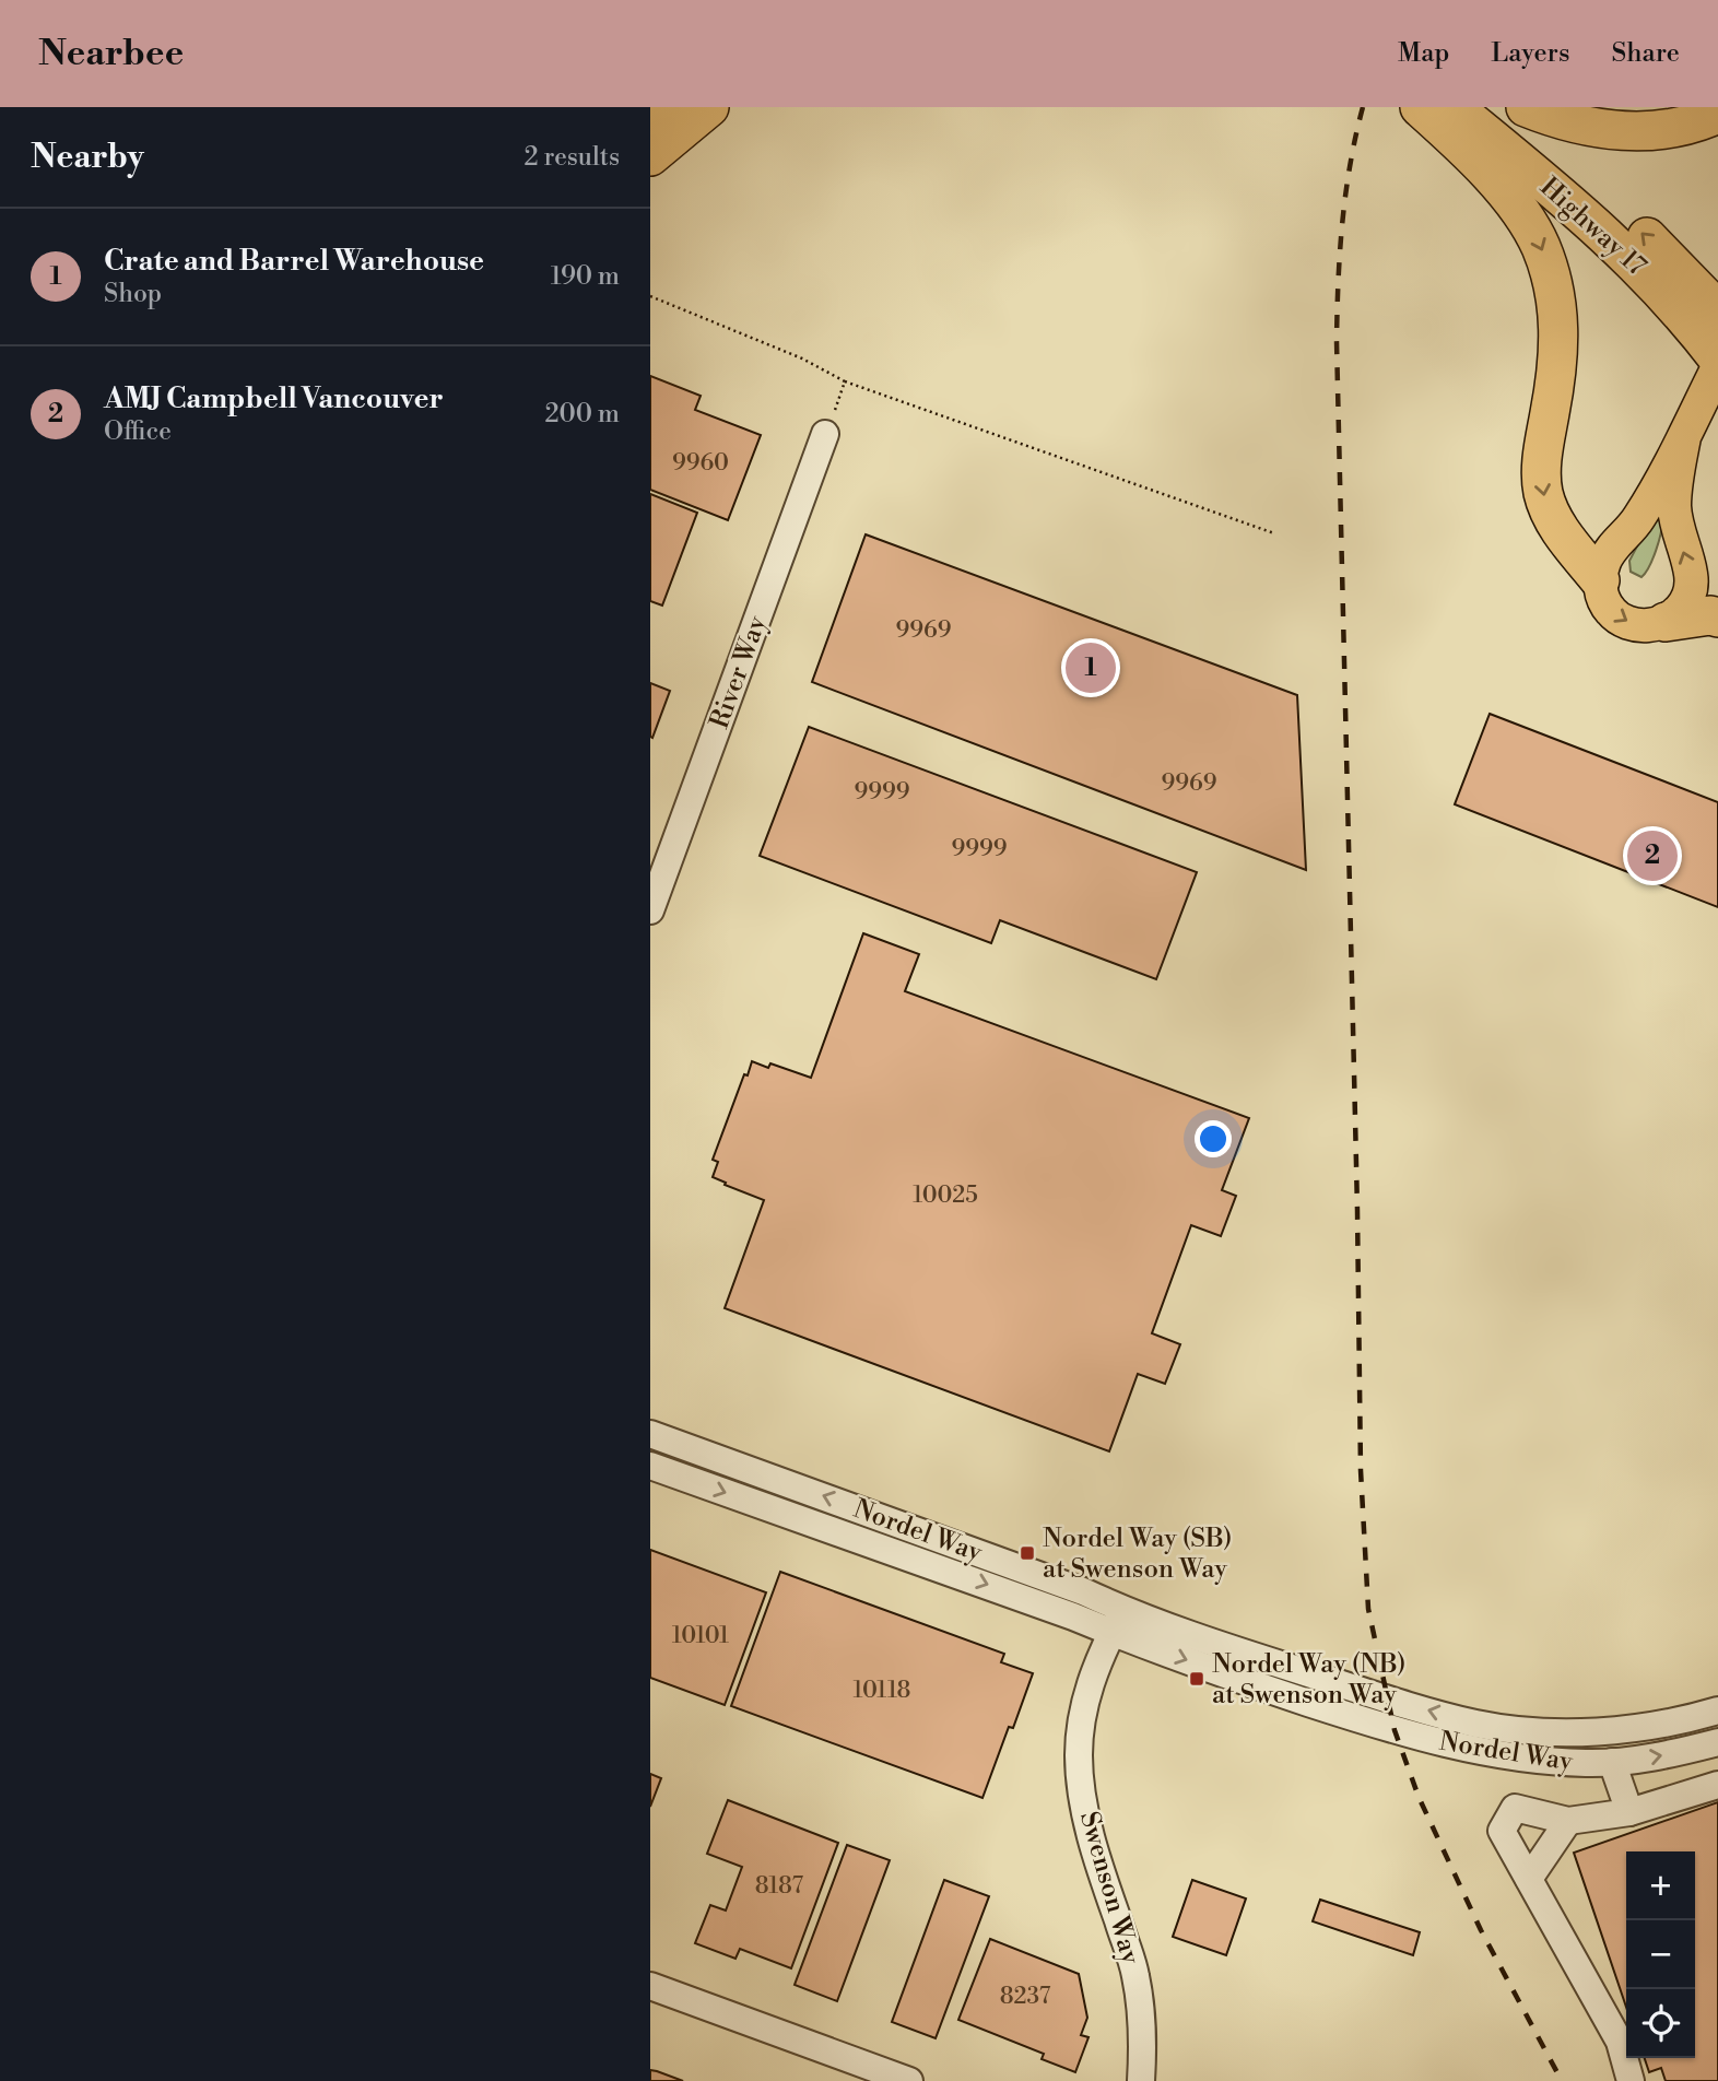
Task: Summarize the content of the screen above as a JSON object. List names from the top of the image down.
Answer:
{
  "streets": {
    "highway": ["Highway 17"],
    "street": ["River Way", "Nordel Way", "Swenson Way"]
  },
  "crossings": [
    ["Nordel Way", "Swenson Way"]
  ],
  "places": {
    "transit": ["Nordel Way (SB) at Swenson Way", "Nordel Way (NB) at Swenson Way"]
  },
  "house_numbers": [
    "9960",
    "9969",
    "9969",
    "9999",
    "9999",
    "10025",
    "10101",
    "10118",
    "8187",
    "8237"
  ],
  "page": {
    "header": "Nearbee",
    "nav": ["Map", "Layers", "Share"],
    "heading": ["Nearby", "2 results"],
    "list": [
      {
        "mark": "1",
        "name": "Crate and Barrel Warehouse",
        "note": "Shop",
        "value": "190 m"
      },
      {
        "mark": "2",
        "name": "AMJ Campbell Vancouver",
        "note": "Office",
        "value": "200 m"
      }
    ],
    "pins": ["1", "2"],
    "map_buttons": ["+", "−"]
  }
}
